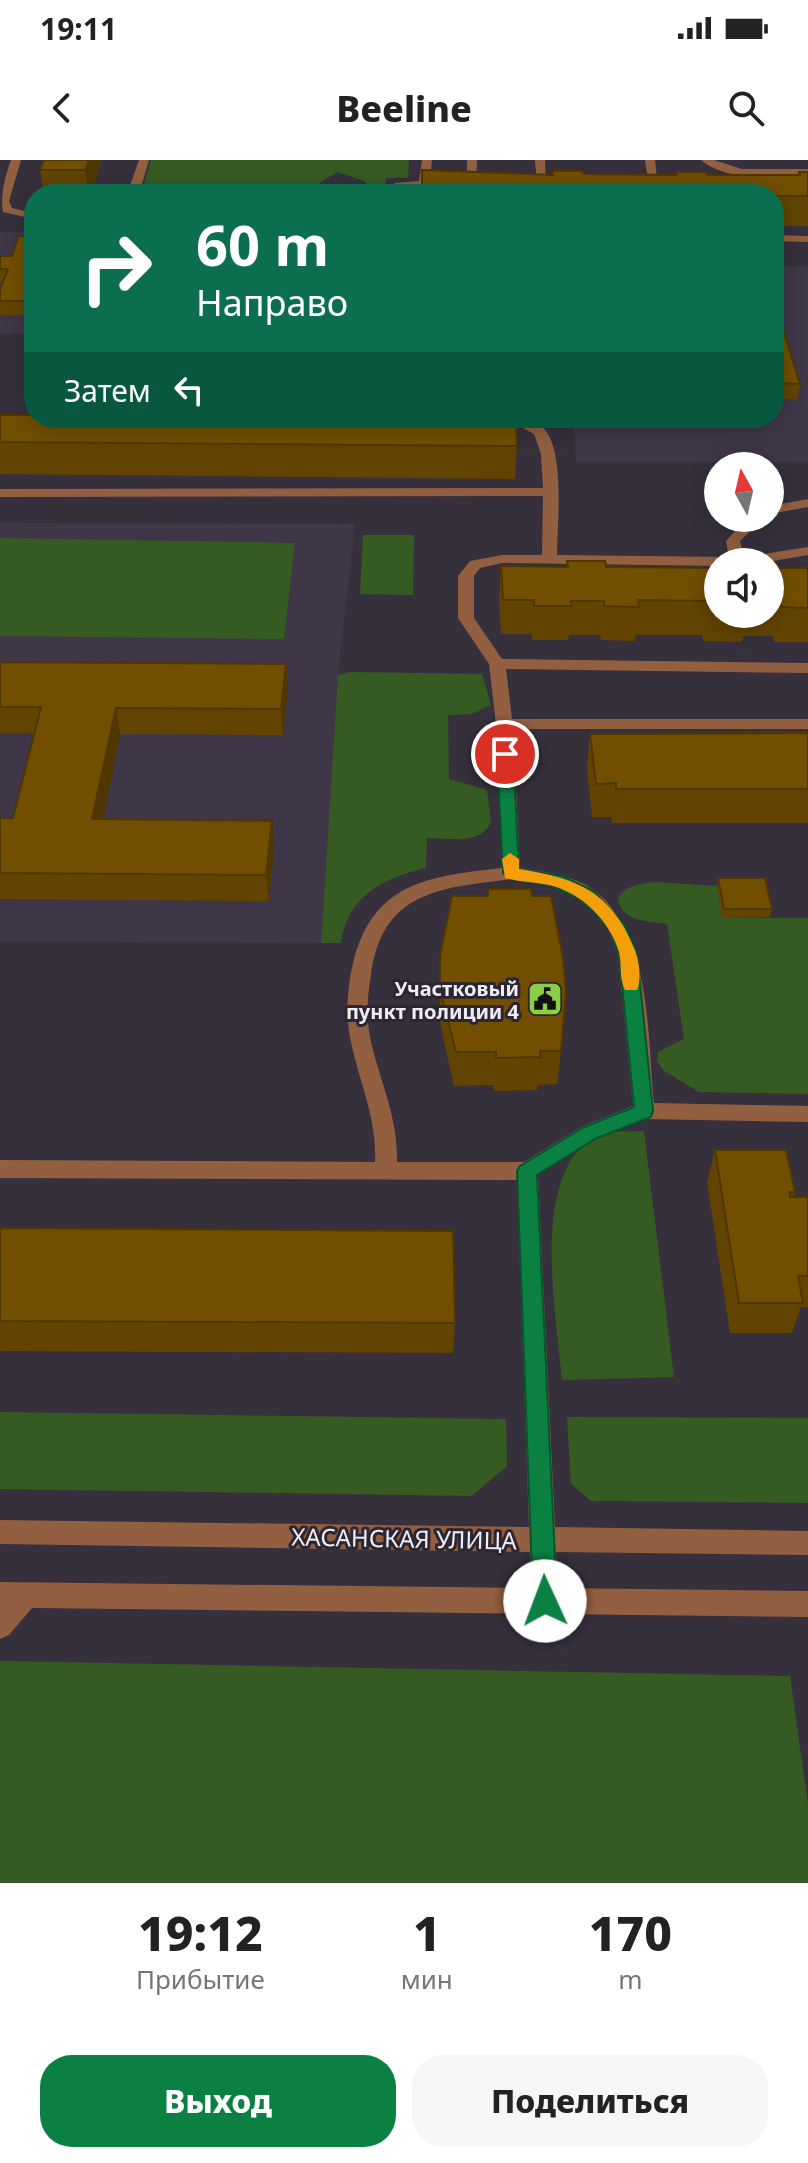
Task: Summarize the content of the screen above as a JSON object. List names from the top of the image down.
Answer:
{
  "streets": {
    "street": ["ХАСАНСКАЯ УЛИЦА"]
  },
  "places": {
    "public building": ["Участковый пункт полиции 4"]
  },
  "north": "top",
  "page": {
    "status": "19:11",
    "header": "Beeline",
    "turn": ["60 m", "Направо"],
    "then": "Затем",
    "eta": [
      "19:12",
      "Прибытие",
      "1",
      "мин",
      "170",
      "m"
    ],
    "buttons": ["Выход", "Поделиться"]
  }
}
